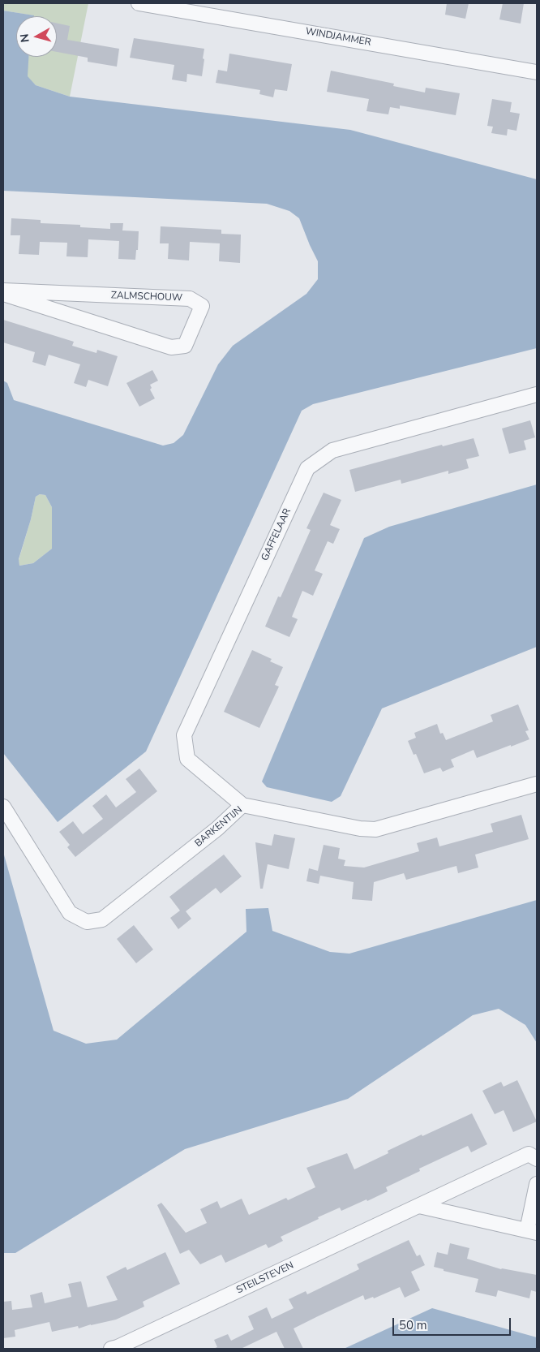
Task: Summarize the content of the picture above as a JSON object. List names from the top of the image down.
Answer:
{
  "streets": {
    "street": [
      "WINDJAMMER",
      "ZALMSCHOUW",
      "GAFFELAAR",
      "BARKENTIJN",
      "STEILSTEVEN"
    ]
  },
  "crossings": [
    ["GAFFELAAR", "BARKENTIJN"]
  ],
  "scale_bar": "50 m",
  "north": "left"
}
